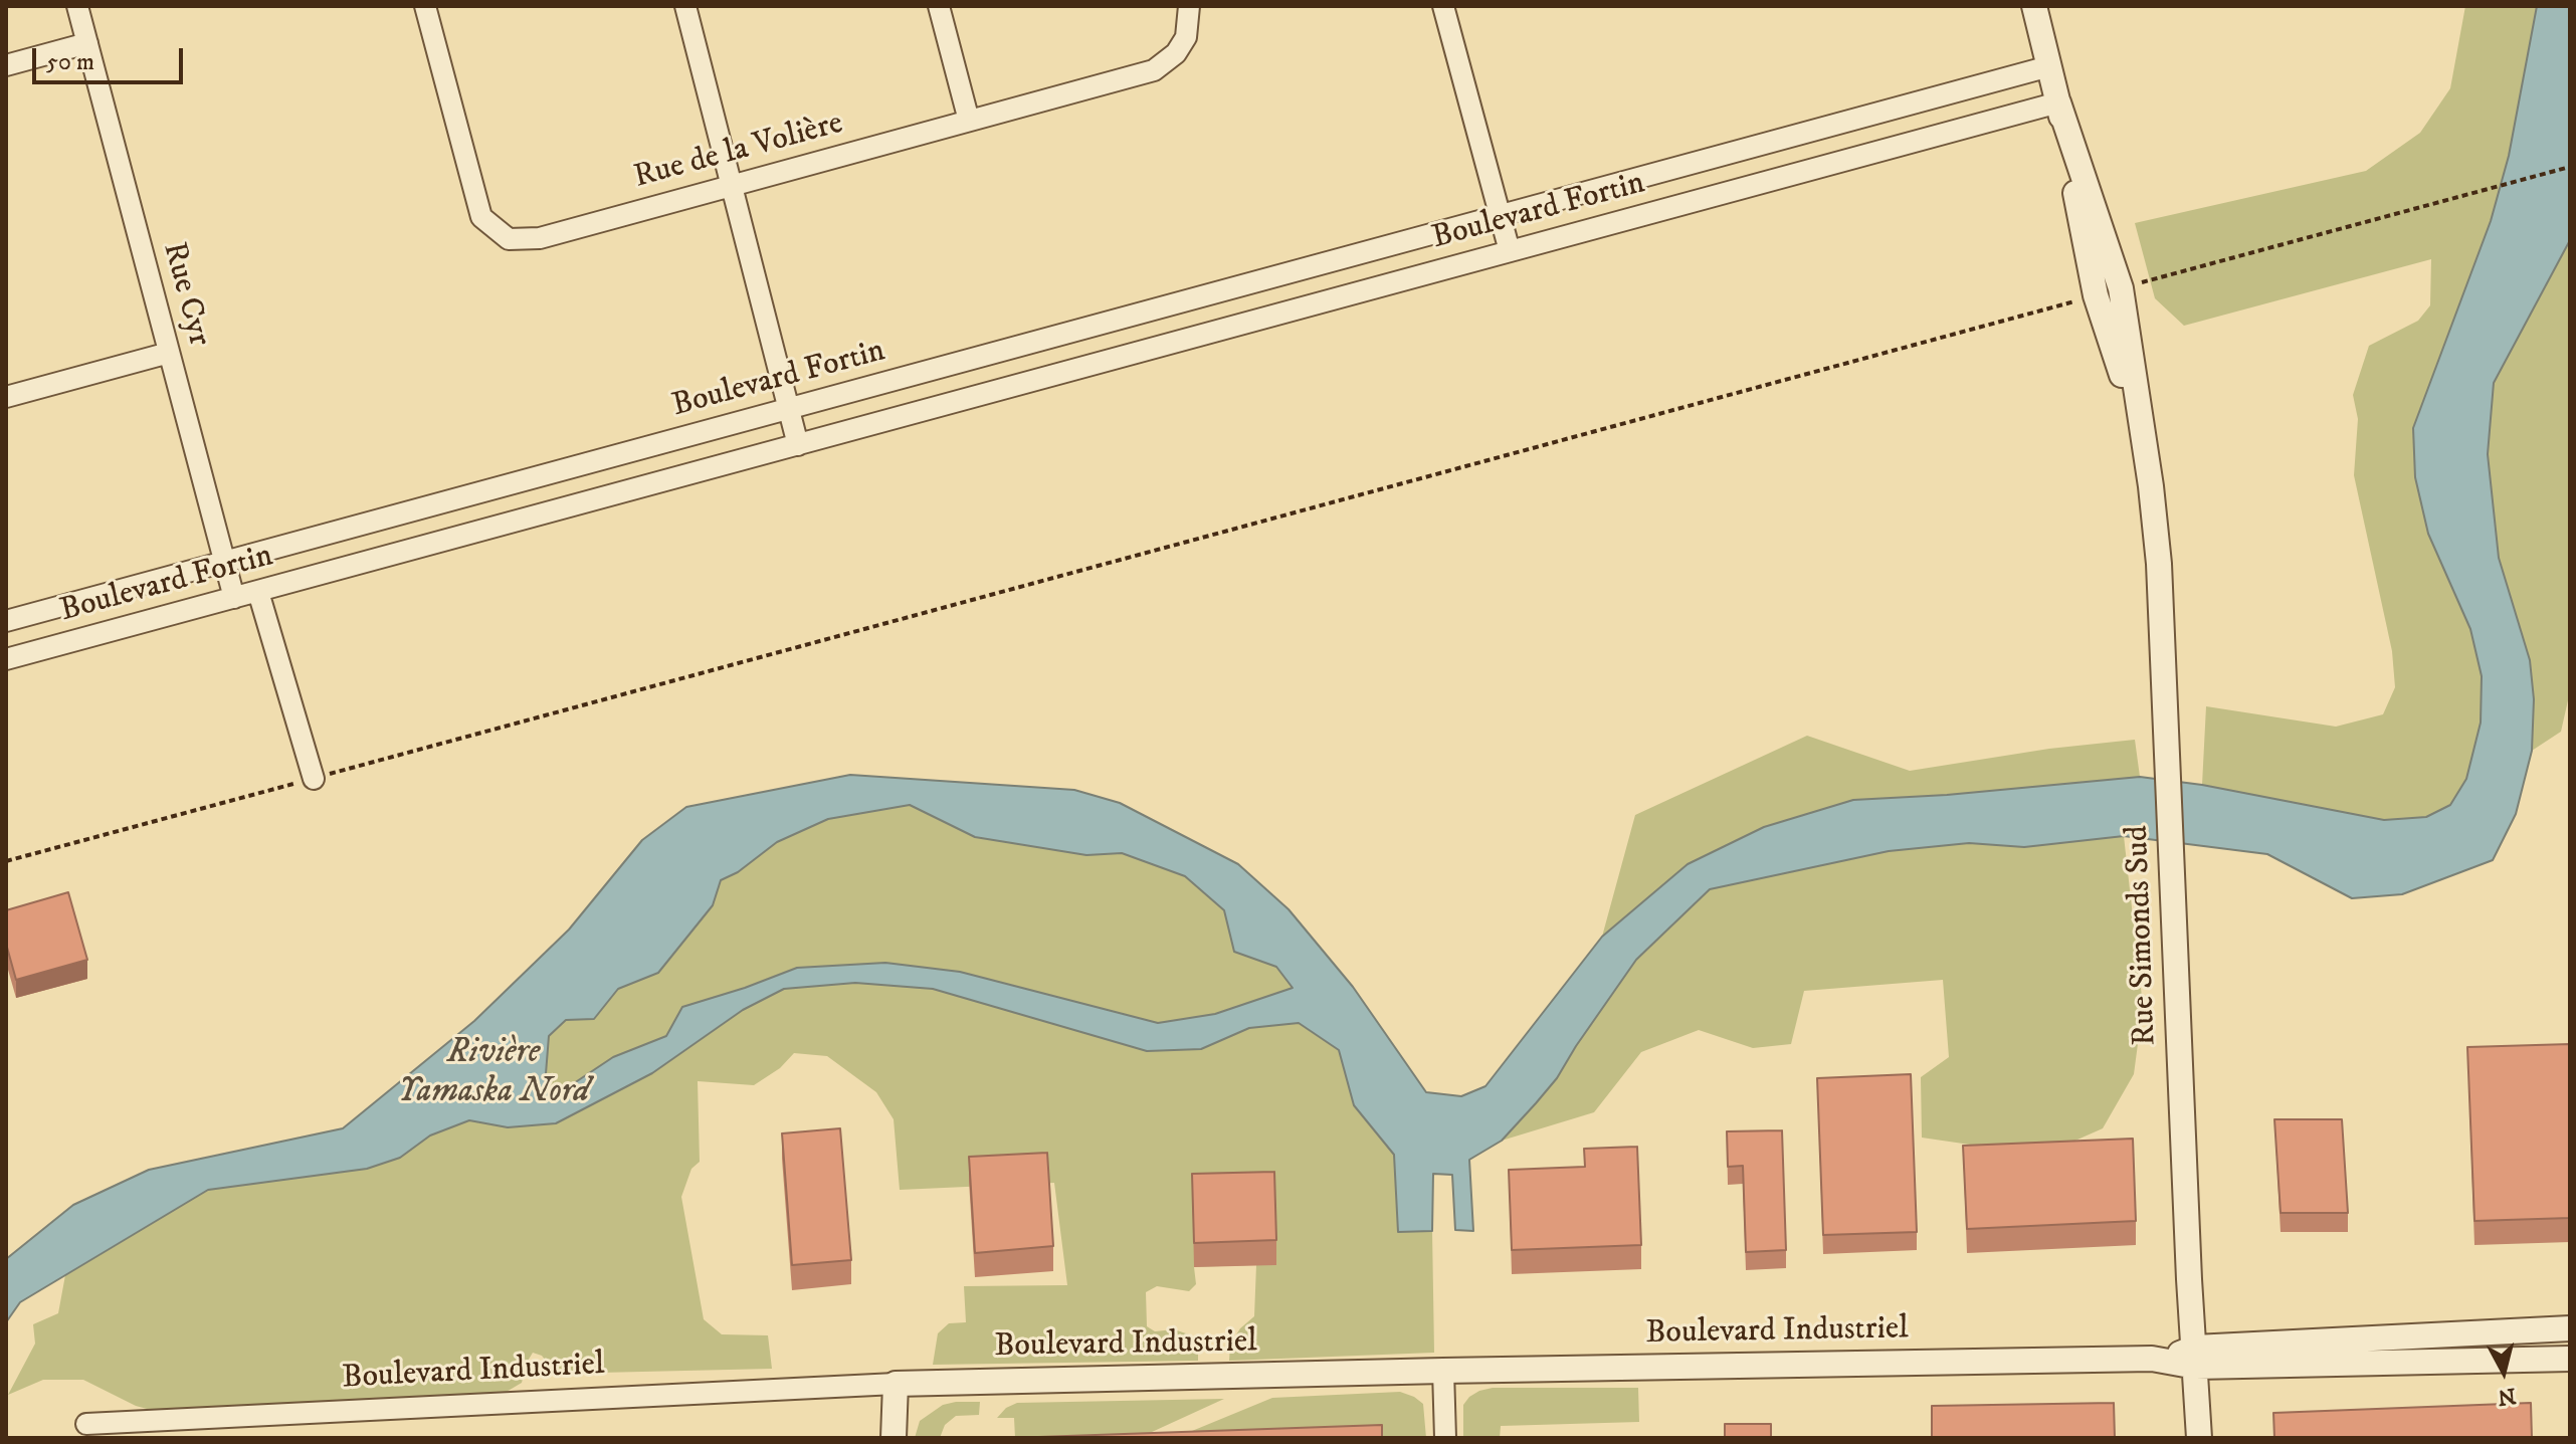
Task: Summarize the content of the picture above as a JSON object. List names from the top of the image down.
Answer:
{
  "streets": {
    "street": [
      "Rue de la Volière",
      "Boulevard Fortin",
      "Rue Cyr",
      "Rue Simonds Sud",
      "Boulevard Industriel"
    ]
  },
  "crossings": [
    ["Boulevard Fortin", "Rue Cyr"],
    ["Boulevard Fortin", "Rue Simonds Sud"],
    ["Rue Simonds Sud", "Boulevard Industriel"]
  ],
  "water": ["Rivière Yamaska Nord"],
  "scale_bar": "50 m",
  "north": "bottom"
}
